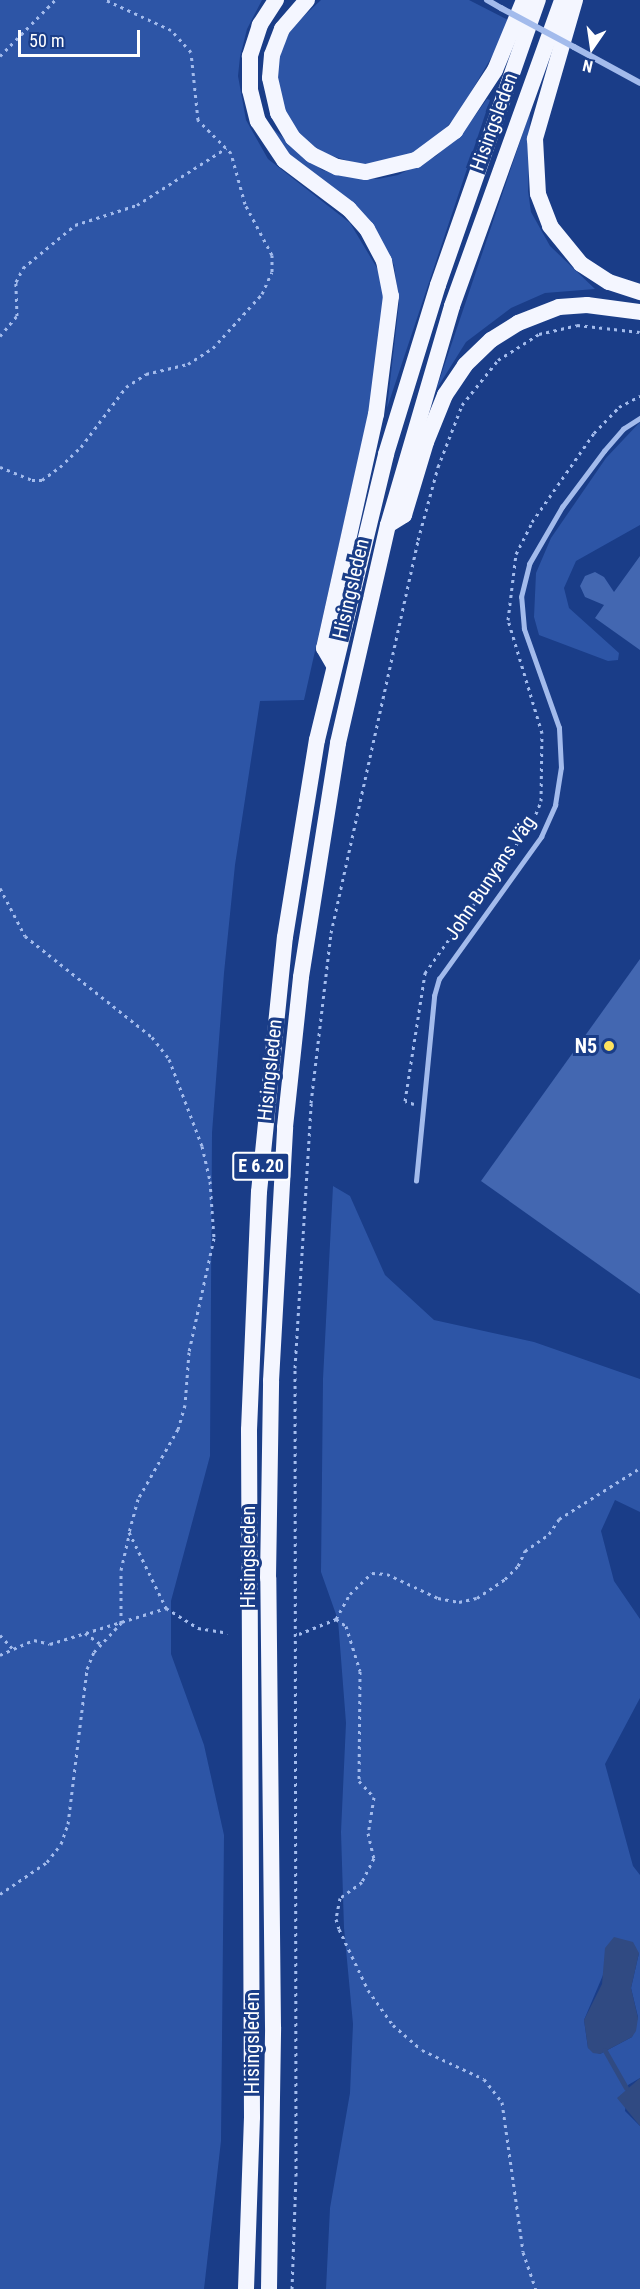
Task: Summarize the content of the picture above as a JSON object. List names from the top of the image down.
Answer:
{
  "streets": {
    "highway": ["Hisingsleden", "E 6.20"],
    "lane": ["John Bunyans Väg"]
  },
  "places": ["N5"],
  "scale_bar": "50 m",
  "north": "bottom"
}
